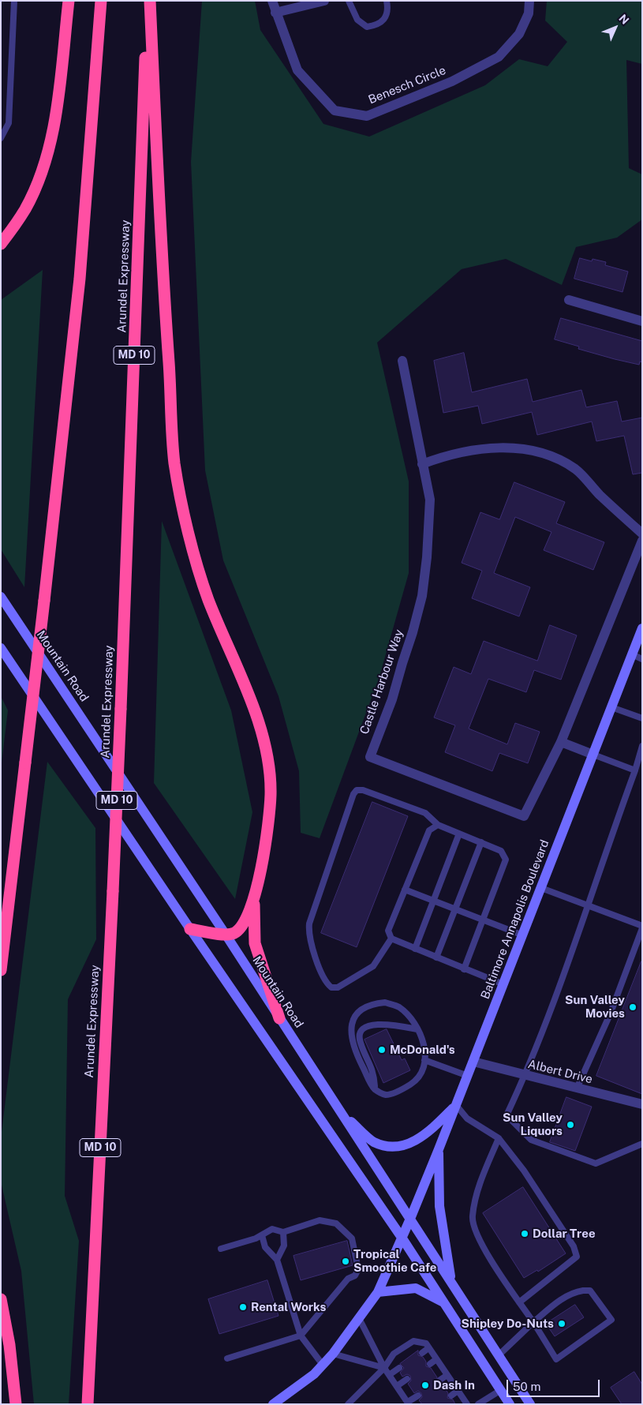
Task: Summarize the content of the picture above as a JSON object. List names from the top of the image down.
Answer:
{
  "streets": {
    "highway": ["Arundel Expressway", "MD 10"],
    "main road": ["Mountain Road", "Baltimore Annapolis Boulevard"],
    "street": ["Benesch Circle", "Castle Harbour Way", "Albert Drive"]
  },
  "crossings": [
    ["Mountain Road", "Baltimore Annapolis Boulevard"],
    ["Baltimore Annapolis Boulevard", "Albert Drive"]
  ],
  "places": [
    "Sun Valley Movies",
    "McDonald's",
    "Sun Valley Liquors",
    "Dollar Tree",
    "Tropical Smoothie Cafe",
    "Rental Works",
    "Shipley Do-Nuts",
    "Dash In"
  ],
  "scale_bar": "50 m",
  "north": "top right"
}
